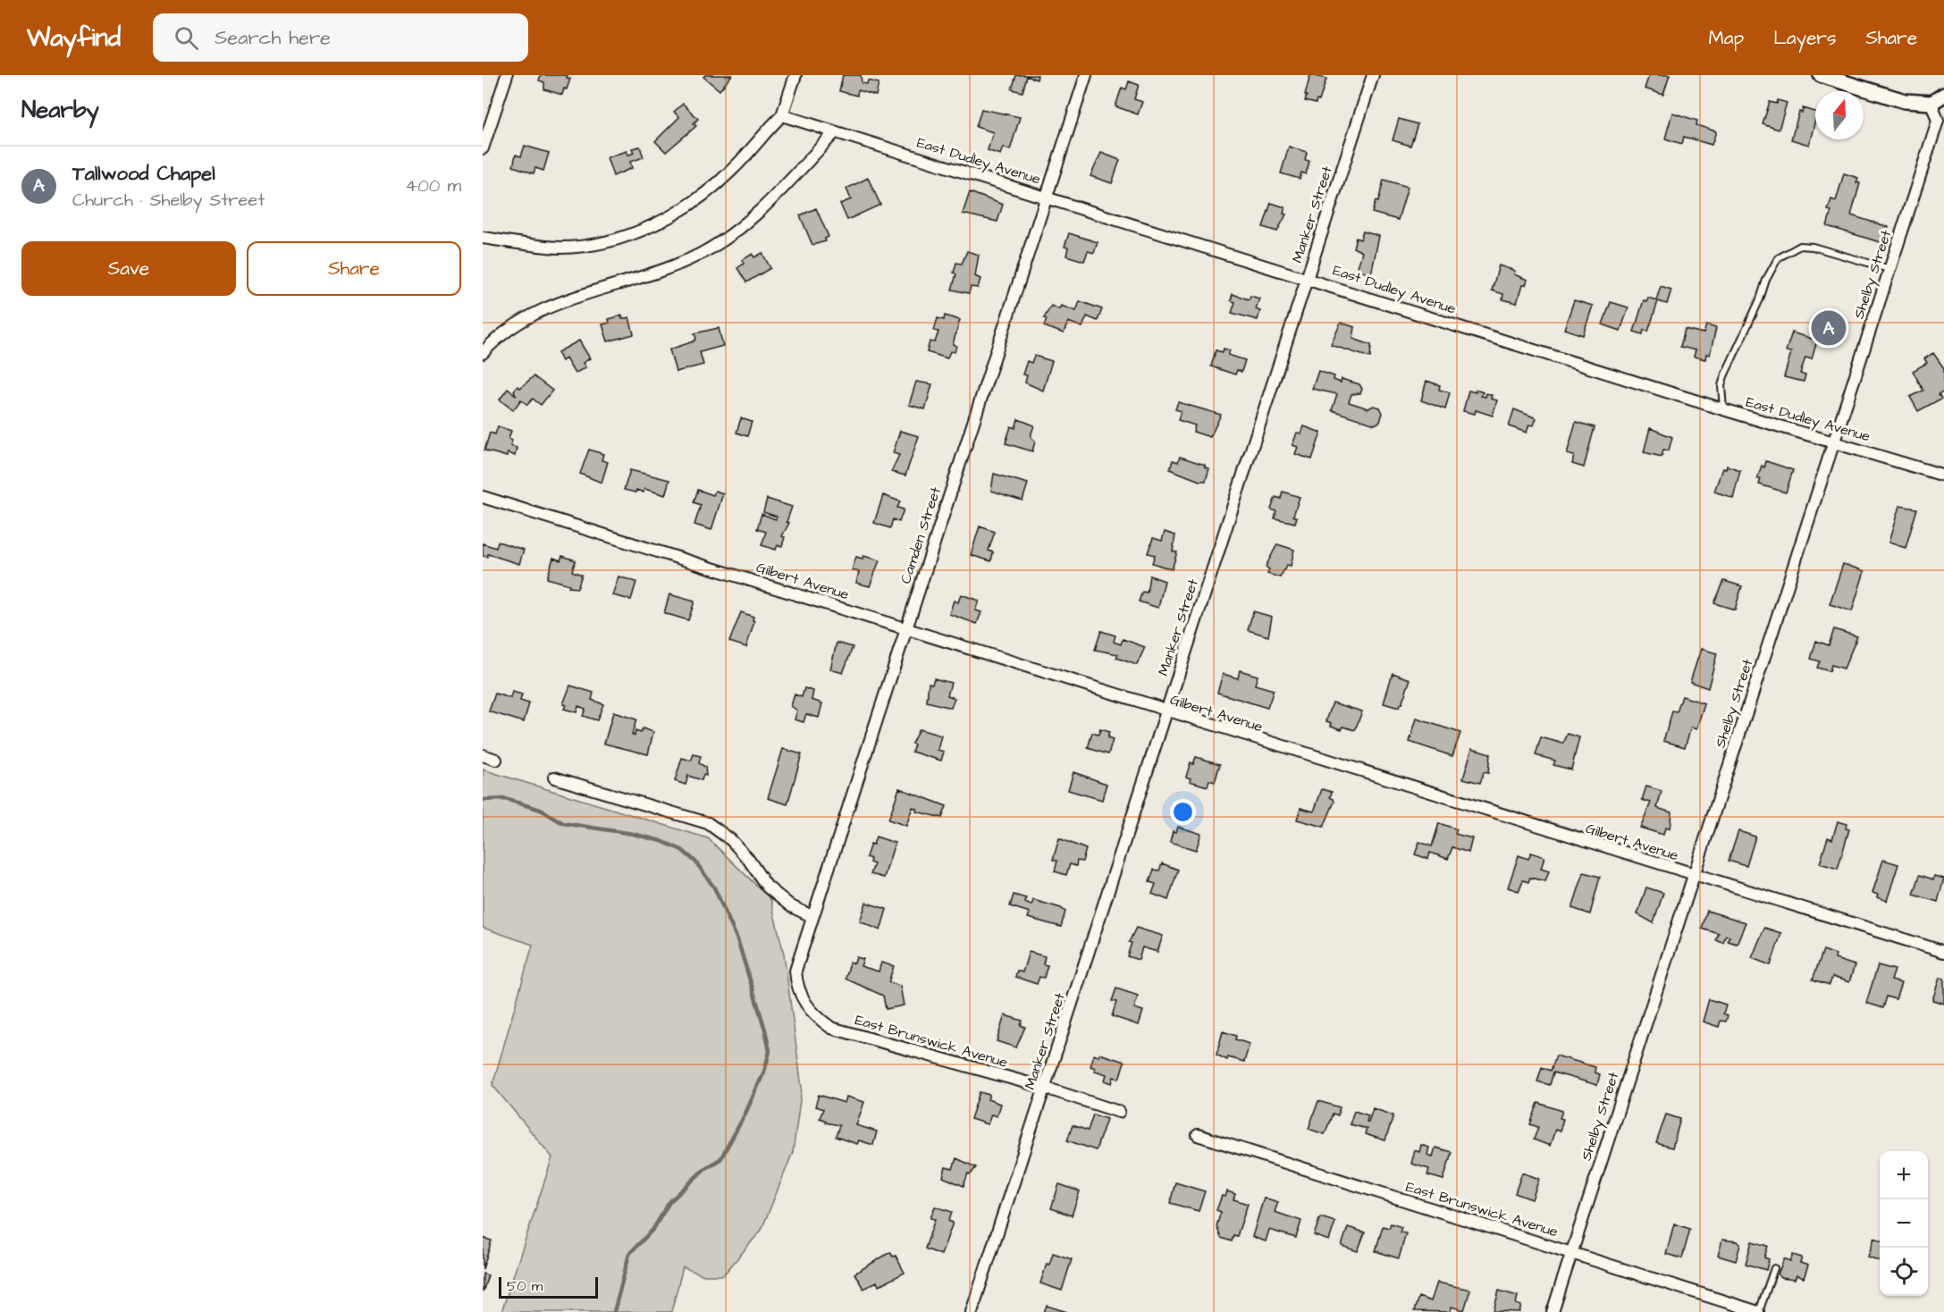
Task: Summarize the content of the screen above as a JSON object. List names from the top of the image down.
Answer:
{
  "streets": {
    "street": [
      "East Dudley Avenue",
      "Manker Street",
      "Shelby Street",
      "Camden Street",
      "Gilbert Avenue",
      "East Brunswick Avenue"
    ]
  },
  "crossings": [
    ["East Dudley Avenue", "Manker Street"],
    ["East Dudley Avenue", "Shelby Street"],
    ["East Dudley Avenue", "Camden Street"],
    ["Manker Street", "Gilbert Avenue"],
    ["Manker Street", "East Brunswick Avenue"],
    ["Shelby Street", "Gilbert Avenue"],
    ["Shelby Street", "East Brunswick Avenue"],
    ["Camden Street", "Gilbert Avenue"],
    ["Camden Street", "East Brunswick Avenue"]
  ],
  "scale_bar": "50 m",
  "north": "top",
  "page": {
    "header": "Wayfind",
    "search": "Search here",
    "nav": ["Map", "Layers", "Share"],
    "heading": "Nearby",
    "list": [
      {
        "mark": "A",
        "name": "Tallwood Chapel",
        "note": "Church · Shelby Street",
        "value": "400 m"
      }
    ],
    "buttons": ["Save", "Share"],
    "pins": "A",
    "map_buttons": ["+", "−"],
    "scale": "50 m"
  }
}
